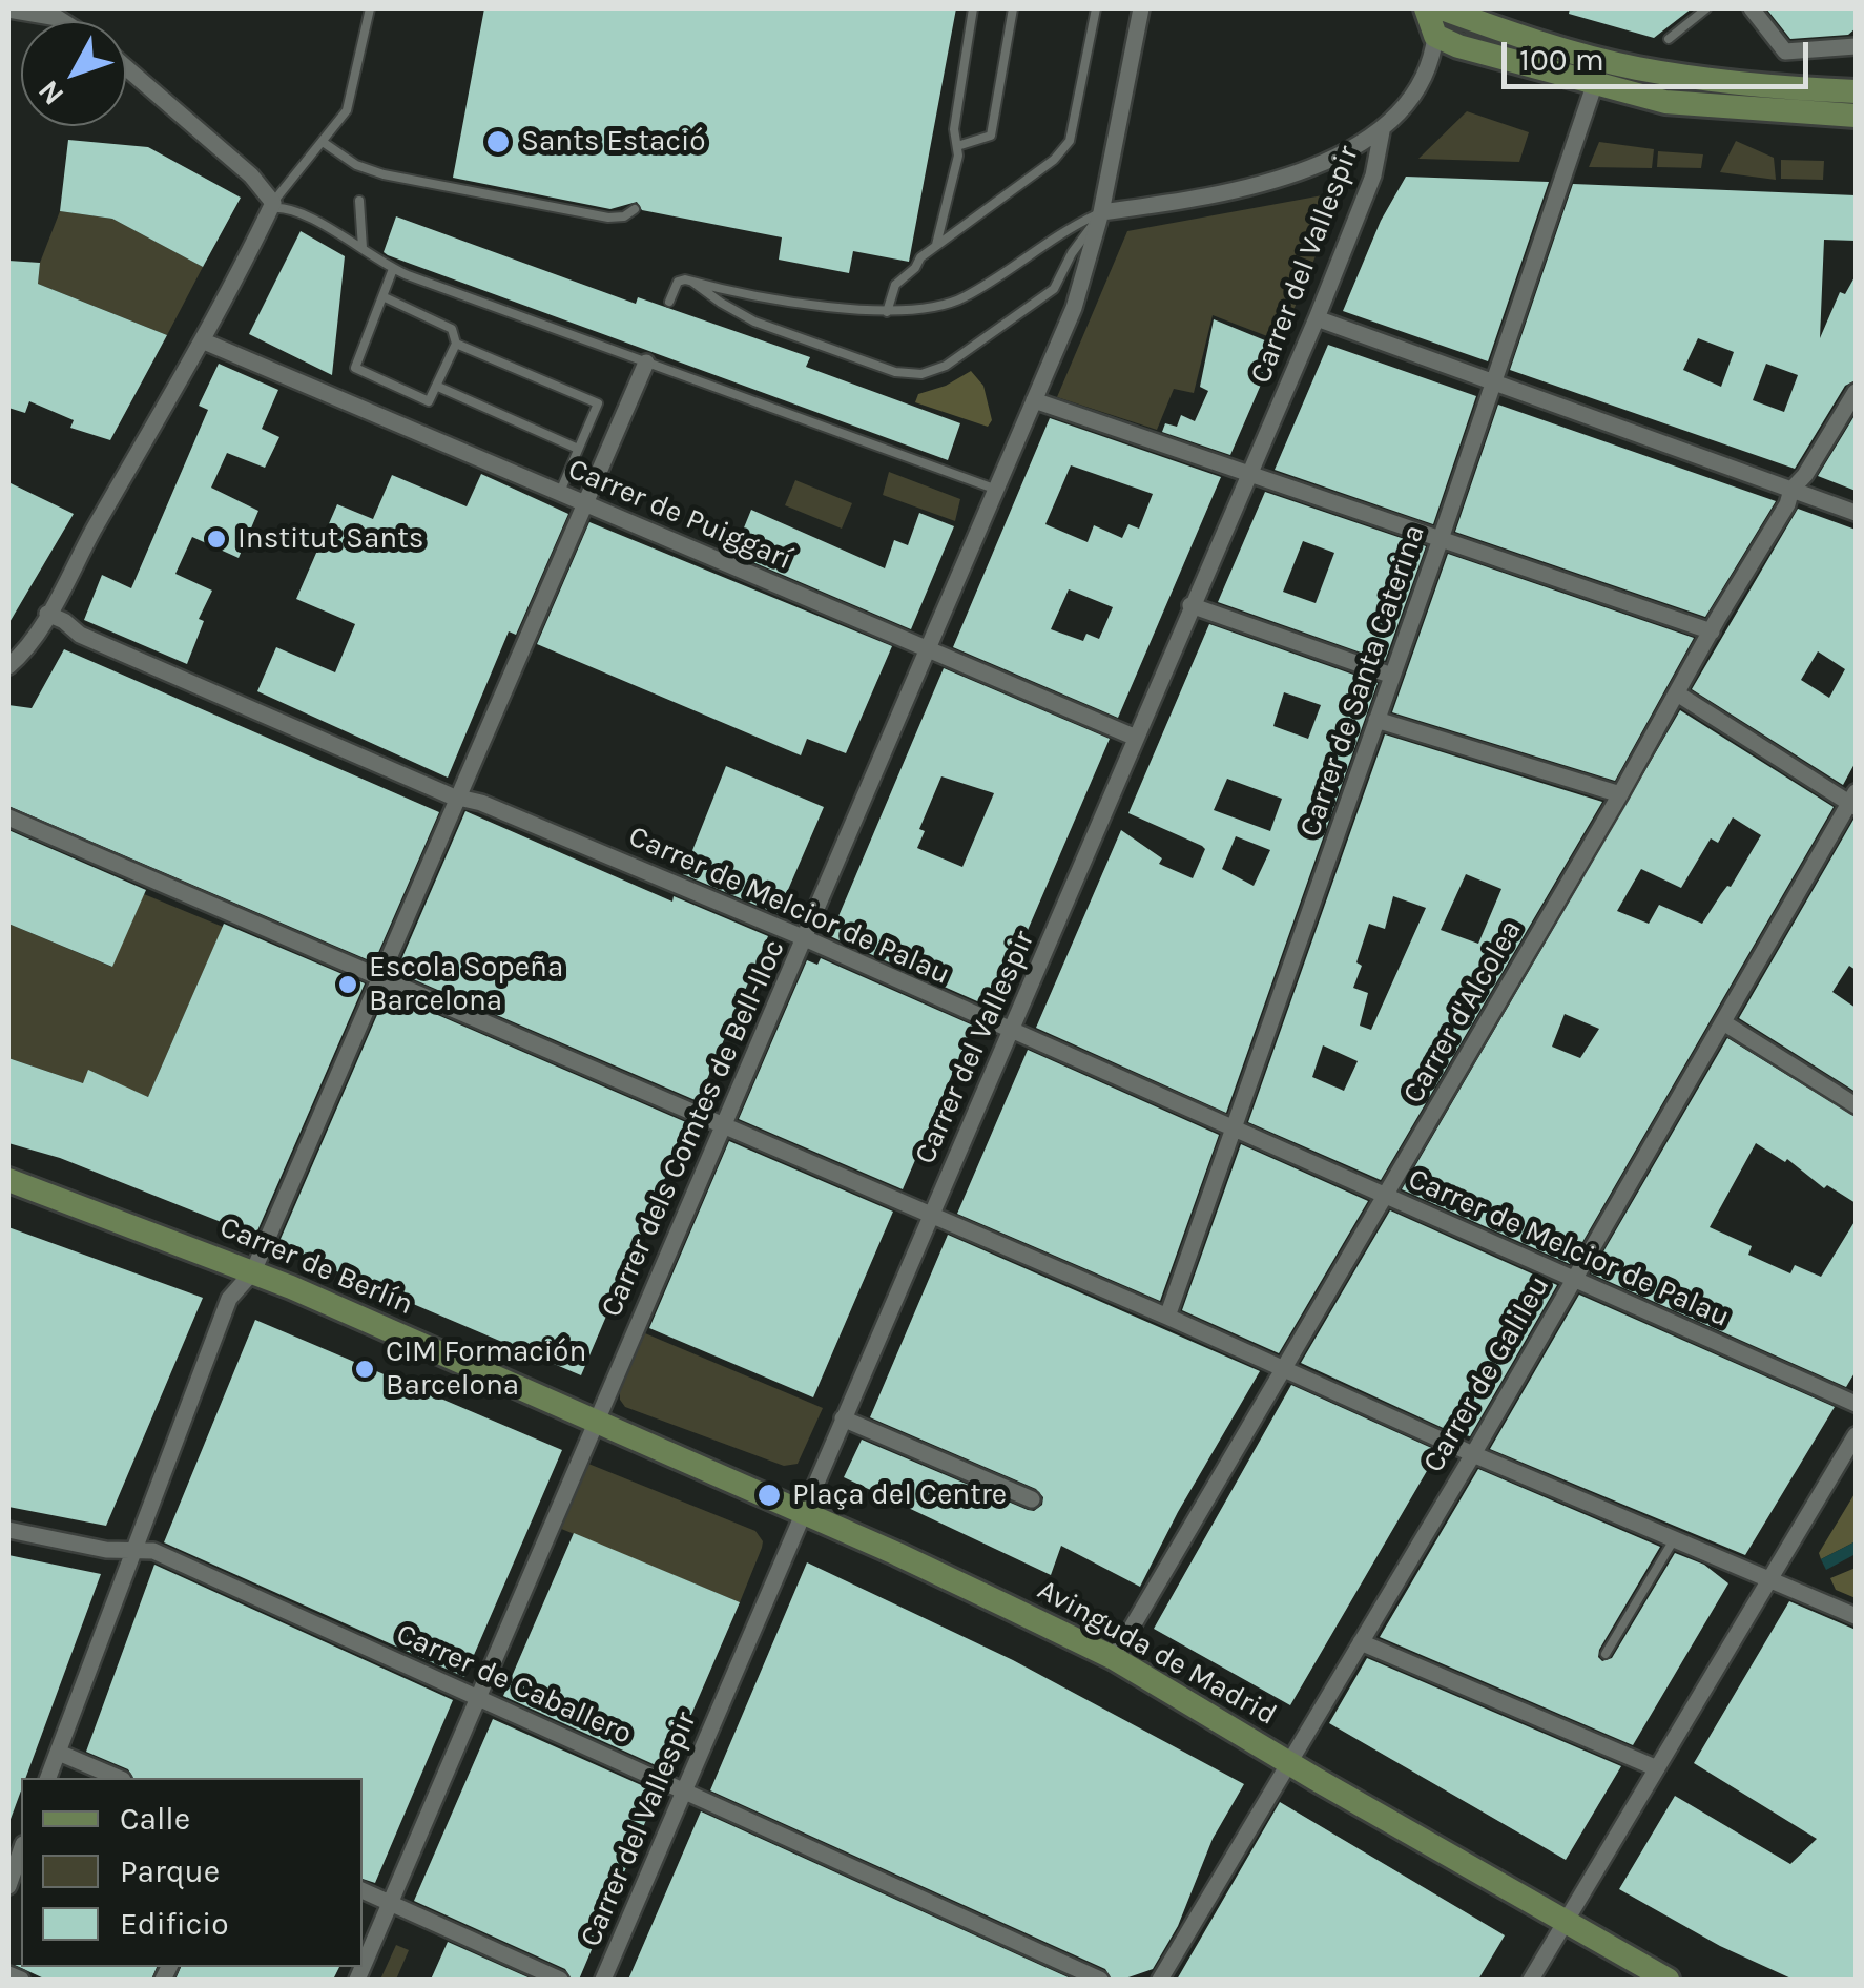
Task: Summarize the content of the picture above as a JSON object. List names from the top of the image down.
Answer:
{
  "streets": {
    "main road": ["Carrer de Berlín", "Avinguda de Madrid"],
    "street": [
      "Carrer del Vallespir",
      "Carrer de Puiggarí",
      "Carrer de Santa Caterina",
      "Carrer de Melcior de Palau",
      "Carrer d'Alcolea",
      "Carrer dels Comtes de Bell-lloc",
      "Carrer de Galileu",
      "Carrer de Caballero"
    ]
  },
  "crossings": [
    ["Carrer del Vallespir", "Carrer de Puiggarí"],
    ["Carrer del Vallespir", "Carrer de Melcior de Palau"],
    ["Carrer del Vallespir", "Avinguda de Madrid"],
    ["Carrer del Vallespir", "Carrer de Caballero"],
    ["Carrer de Puiggarí", "Carrer dels Comtes de Bell-lloc"],
    ["Carrer de Santa Caterina", "Carrer de Melcior de Palau"],
    ["Carrer de Melcior de Palau", "Carrer d'Alcolea"],
    ["Carrer de Melcior de Palau", "Carrer dels Comtes de Bell-lloc"],
    ["Carrer de Melcior de Palau", "Carrer de Galileu"],
    ["Carrer d'Alcolea", "Avinguda de Madrid"],
    ["Carrer dels Comtes de Bell-lloc", "Carrer de Berlín"],
    ["Carrer dels Comtes de Bell-lloc", "Avinguda de Madrid"],
    ["Carrer dels Comtes de Bell-lloc", "Carrer de Caballero"],
    ["Carrer de Berlín", "Avinguda de Madrid"],
    ["Carrer de Galileu", "Avinguda de Madrid"]
  ],
  "places": [
    "Sants Estació",
    "Institut Sants",
    "Escola Sopeña Barcelona",
    "CIM Formación Barcelona",
    "Plaça del Centre"
  ],
  "legend": ["Calle", "Parque", "Edificio"],
  "scale_bar": "100 m",
  "north": "bottom left"
}
